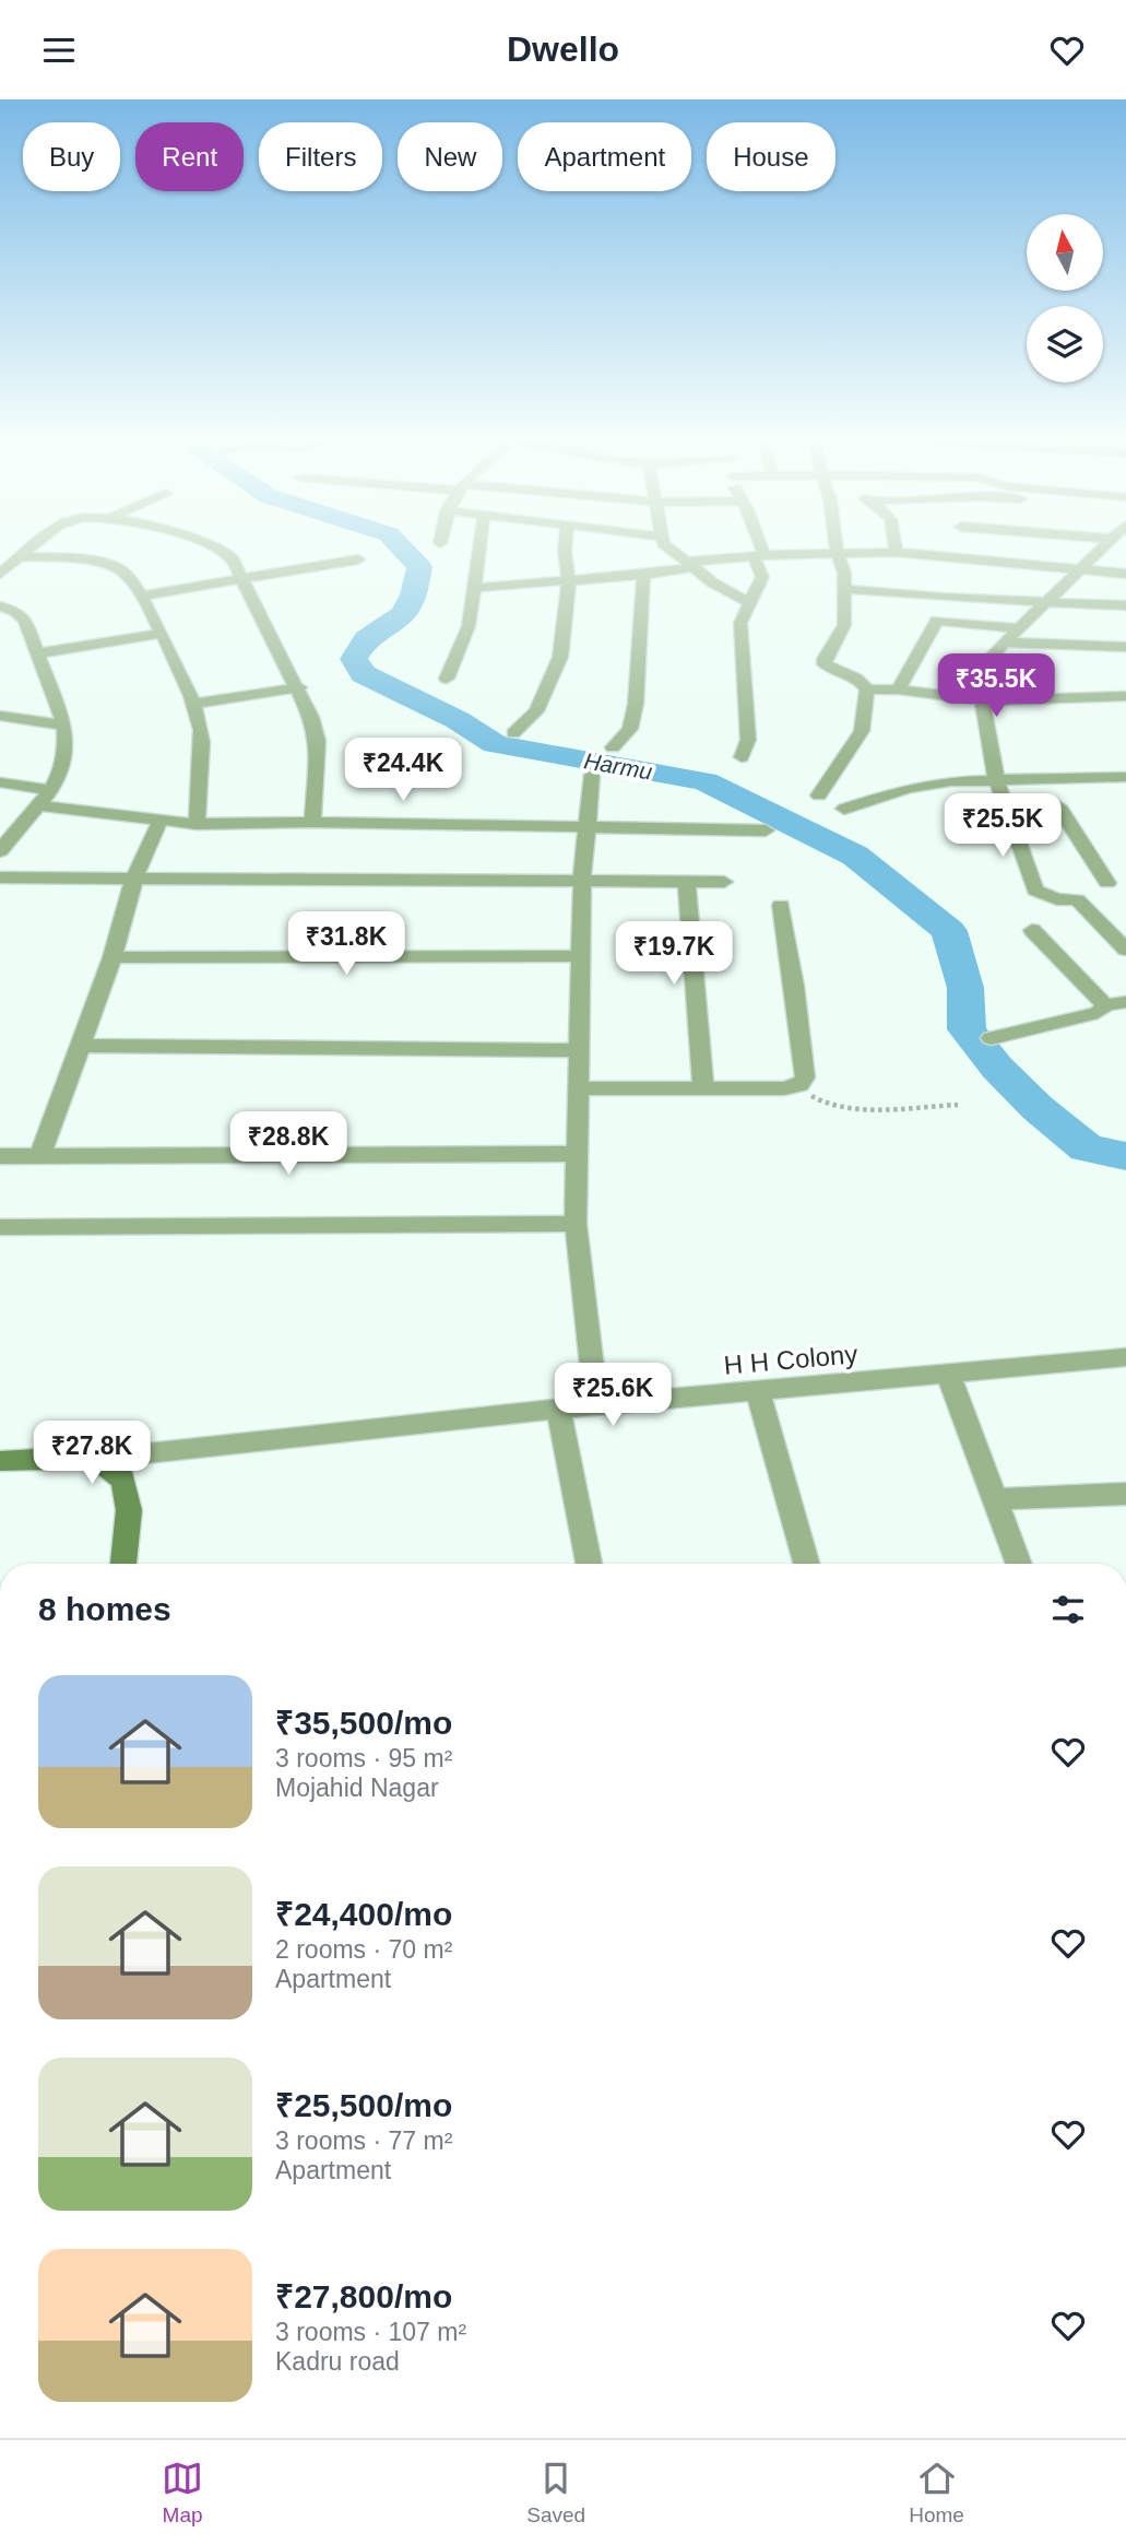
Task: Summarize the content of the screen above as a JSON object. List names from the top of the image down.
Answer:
{
  "streets": {
    "street": ["H H Colony"]
  },
  "water": ["Harmu"],
  "north": "top",
  "page": {
    "header": "Dwello",
    "chip": [
      "Buy",
      "Rent",
      "Filters",
      "New",
      "Apartment",
      "House"
    ],
    "price": [
      "₹35.5K",
      "₹24.4K",
      "₹25.5K",
      "₹31.8K",
      "₹19.7K",
      "₹28.8K",
      "₹25.6K",
      "₹27.8K"
    ],
    "heading": "8 homes",
    "list": [
      {
        "name": "₹35,500/mo",
        "note": "3 rooms · 95 m² · Mojahid Nagar"
      },
      {
        "name": "₹24,400/mo",
        "note": "2 rooms · 70 m² · Apartment"
      },
      {
        "name": "₹25,500/mo",
        "note": "3 rooms · 77 m² · Apartment"
      },
      {
        "name": "₹27,800/mo",
        "note": "3 rooms · 107 m² · Kadru road"
      }
    ],
    "tabs": ["Map", "Saved", "Home"]
  }
}
